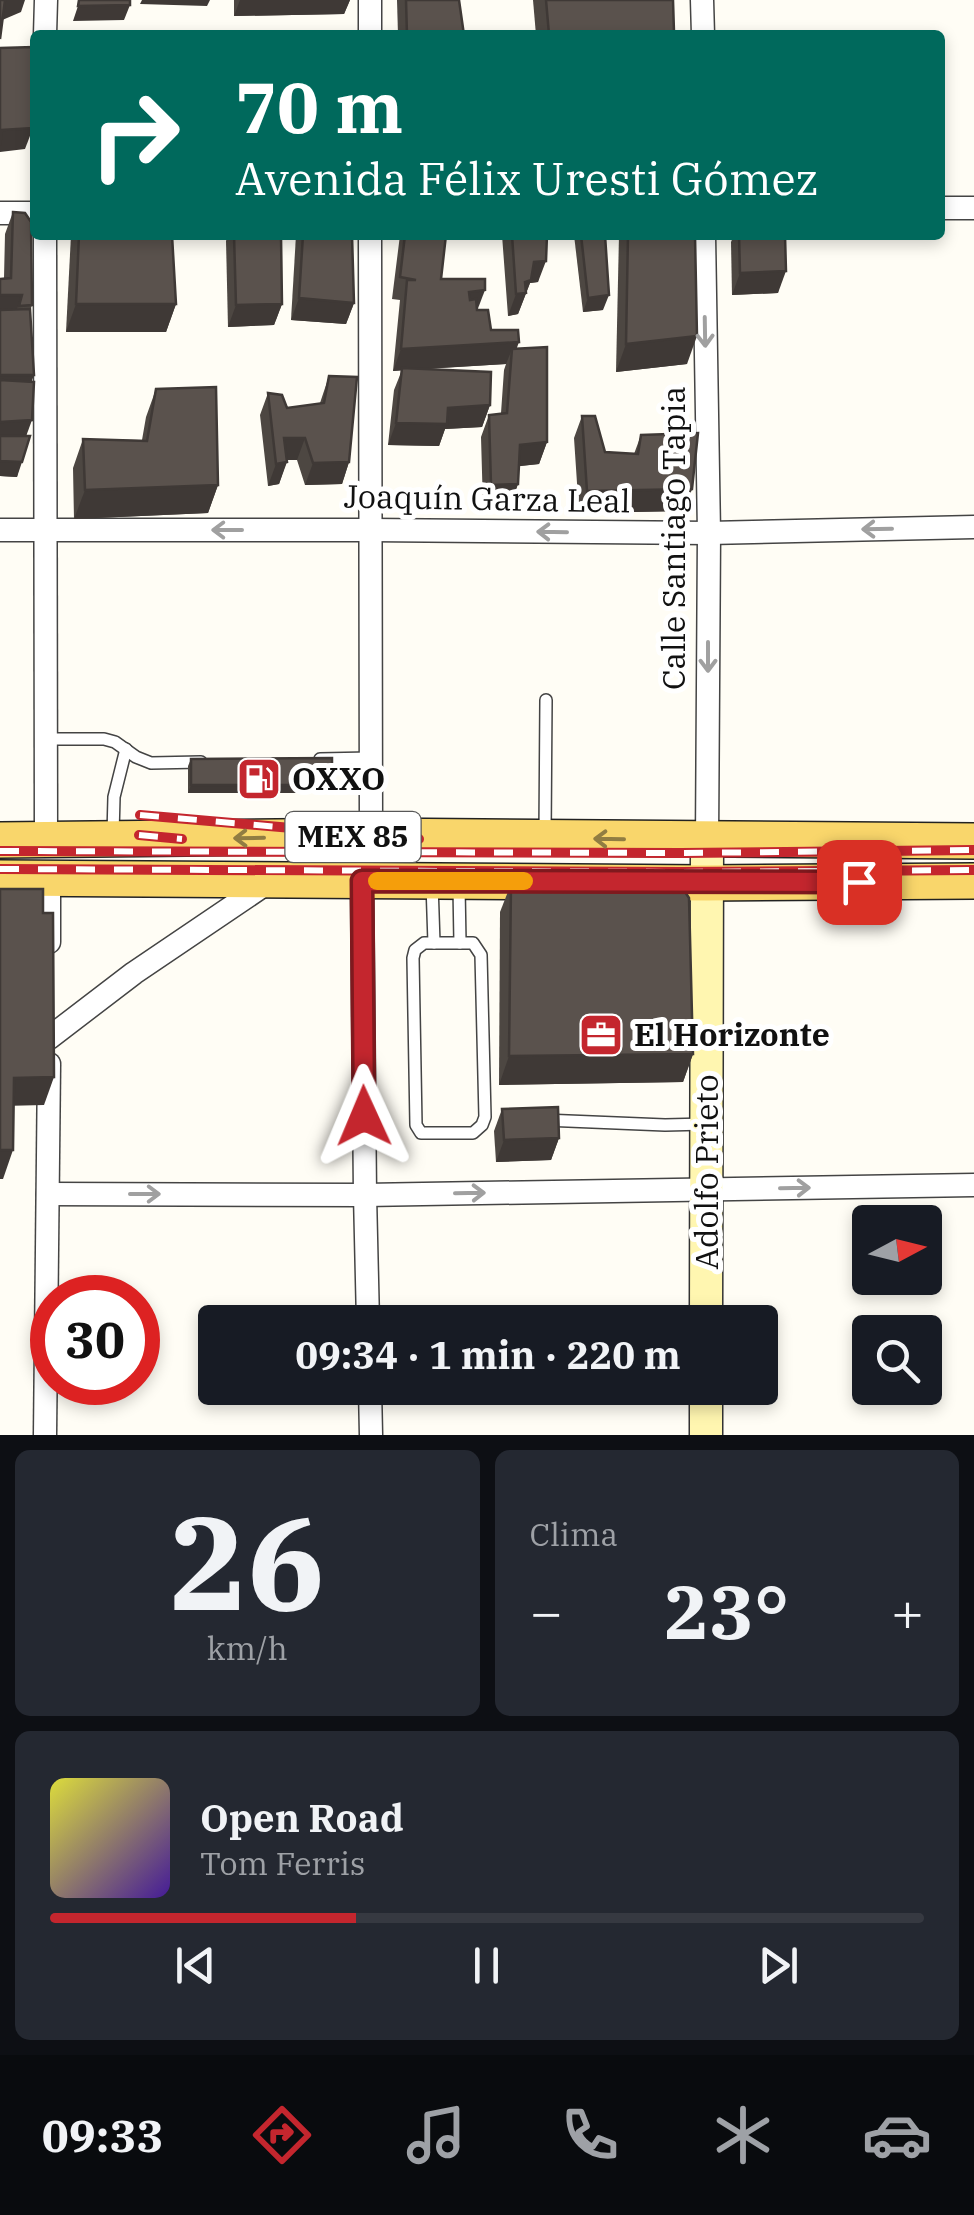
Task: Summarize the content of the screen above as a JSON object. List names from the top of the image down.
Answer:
{
  "streets": {
    "main road": ["MEX 85"],
    "street": ["Joaquín Garza Leal", "Calle Santiago Tapia", "Adolfo Prieto"]
  },
  "crossings": [
    ["Joaquín Garza Leal", "Calle Santiago Tapia"],
    ["Calle Santiago Tapia", "MEX 85"],
    ["Calle Santiago Tapia", "Adolfo Prieto"],
    ["MEX 85", "Adolfo Prieto"]
  ],
  "one_way": ["Joaquín Garza Leal", "Calle Santiago Tapia"],
  "places": {
    "fuel station": ["OXXO"],
    "office": ["El Horizonte"]
  },
  "north": "right",
  "page": {
    "turn": ["70 m", "Avenida Félix Uresti Gómez"],
    "limit": "30",
    "trip": "09:34 · 1 min · 220 m",
    "tile": [
      ["26", "km/h"],
      "Clima"
    ],
    "heat": ["−", "23°", "+"],
    "song": ["Open Road", "Tom Ferris"],
    "tabs": "09:33"
  }
}
